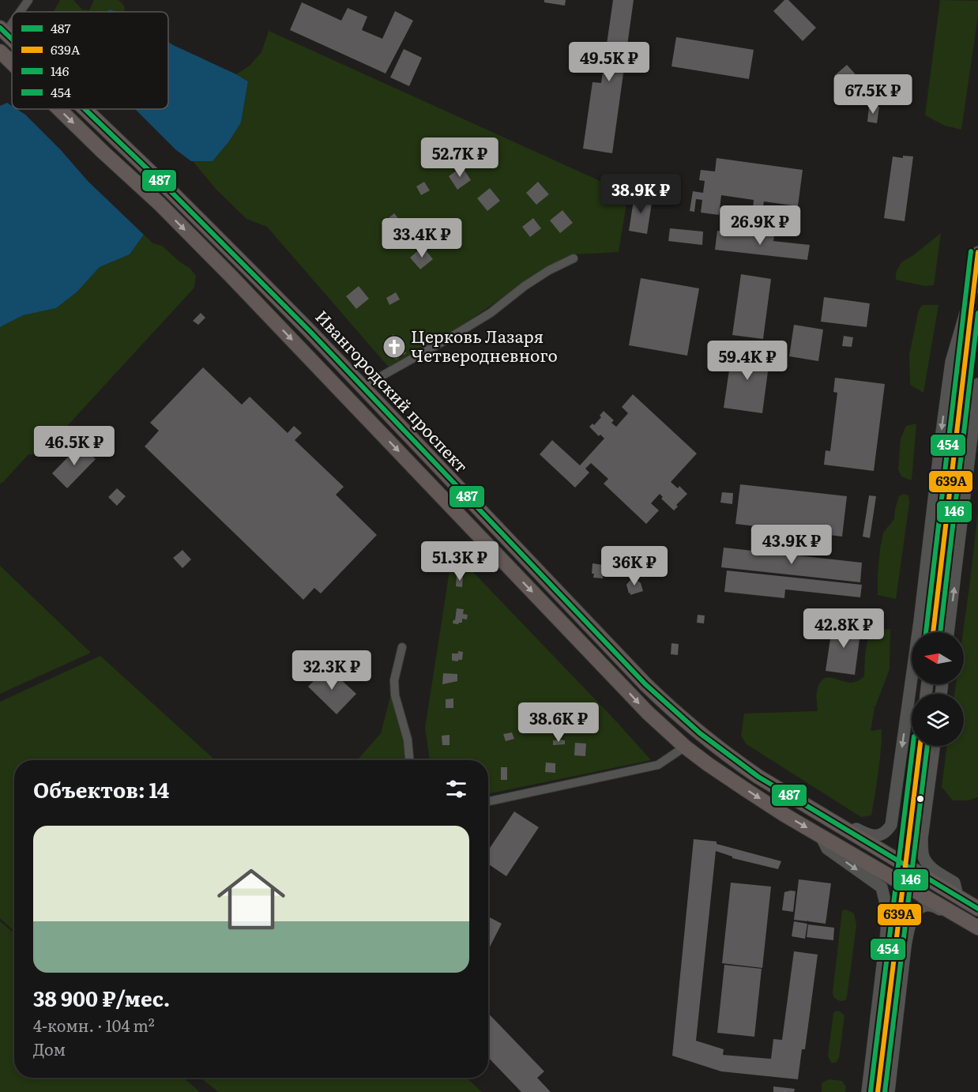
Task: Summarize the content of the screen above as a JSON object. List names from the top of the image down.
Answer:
{
  "streets": {
    "highway": ["Ивангородский проспект"]
  },
  "places": {
    "church": ["Церковь Лазаря Четверодневного"]
  },
  "lines": [
    "transit line 487",
    "transit line 454",
    "transit line 639А",
    "transit line 146"
  ],
  "legend": [
    "487",
    "639А",
    "146",
    "454"
  ],
  "north": "left",
  "page": {
    "price": [
      "49.5K ₽",
      "67.5K ₽",
      "52.7K ₽",
      "38.9K ₽",
      "26.9K ₽",
      "33.4K ₽",
      "59.4K ₽",
      "46.5K ₽",
      "43.9K ₽",
      "51.3K ₽",
      "36K ₽",
      "42.8K ₽",
      "32.3K ₽",
      "38.6K ₽"
    ],
    "heading": "Объектов: 14",
    "list": [
      {
        "name": "38 900 ₽/мес.",
        "note": "4-комн. · 104 m² · Дом"
      }
    ]
  }
}
